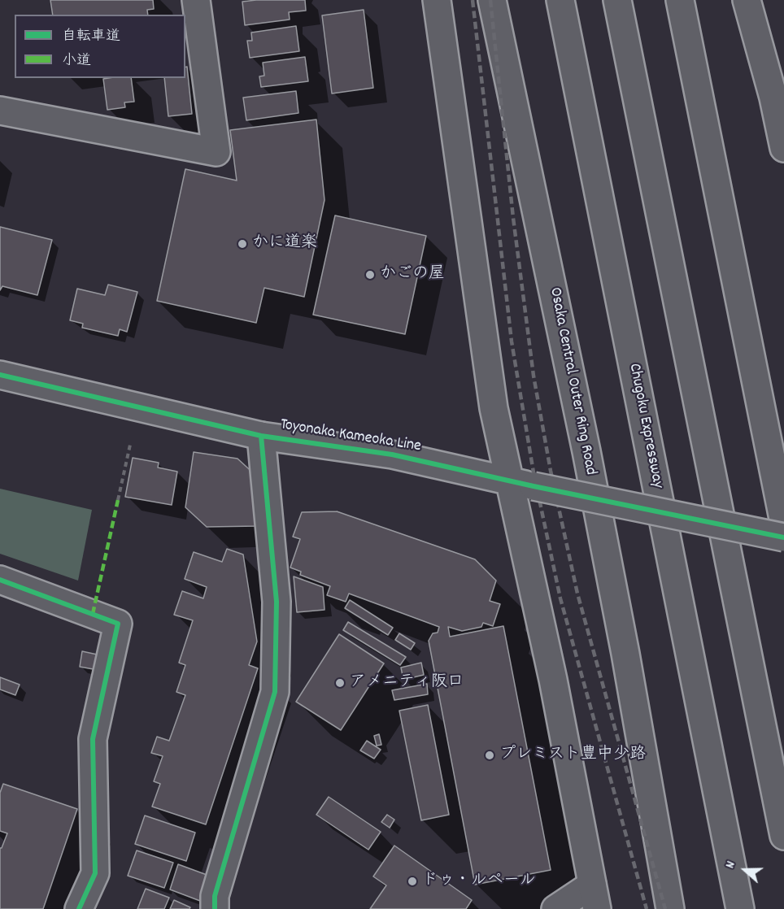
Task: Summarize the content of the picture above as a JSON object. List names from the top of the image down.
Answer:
{
  "streets": {
    "main road": ["Osaka Central Outer Ring Road", "Chugoku Expressway", "Toyonaka Kameoka Line"]
  },
  "places": [
    "かに道楽",
    "かごの屋",
    "アメニティ阪口",
    "プレミスト豊中少路",
    "ドゥ・ルペール"
  ],
  "legend": ["自転車道", "小道"],
  "north": "left"
}
